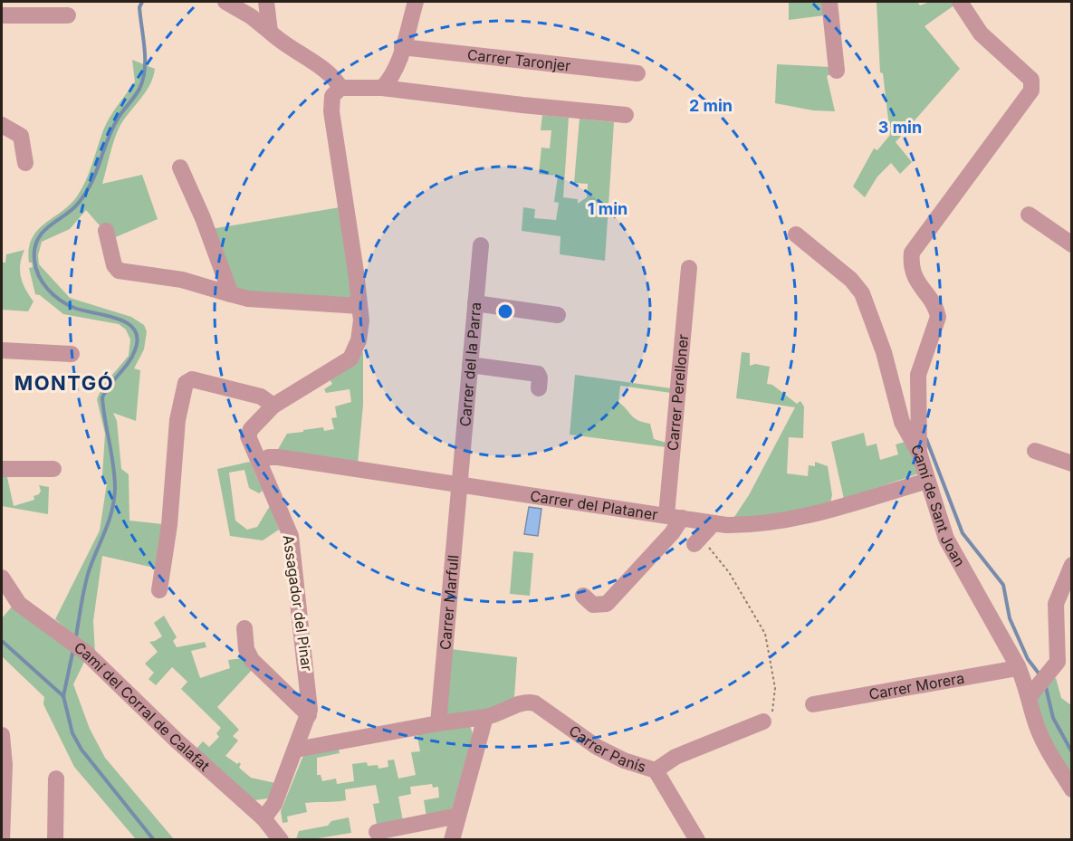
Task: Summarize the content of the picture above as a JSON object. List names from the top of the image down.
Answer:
{
  "streets": {
    "street": [
      "Carrer Taronjer",
      "Carrer del la Parra",
      "Carrer Perelloner",
      "Carrer del Plataner",
      "Camí de Sant Joan",
      "Assagador del Pinar",
      "Carrer Marfull",
      "Carrer Morera",
      "Camí del Corral de Calafat",
      "Carrer Panís"
    ]
  },
  "crossings": [
    ["Carrer del la Parra", "Carrer del Plataner"],
    ["Carrer del la Parra", "Carrer Marfull"],
    ["Carrer Perelloner", "Carrer del Plataner"],
    ["Carrer del Plataner", "Camí de Sant Joan"],
    ["Carrer del Plataner", "Assagador del Pinar"],
    ["Carrer del Plataner", "Carrer Marfull"],
    ["Camí de Sant Joan", "Carrer Morera"],
    ["Assagador del Pinar", "Camí del Corral de Calafat"],
    ["Assagador del Pinar", "Carrer Panís"],
    ["Carrer Marfull", "Carrer Panís"]
  ],
  "districts": ["MONTGÓ"],
  "rings": ["2 min", "3 min", "1 min"]
}
